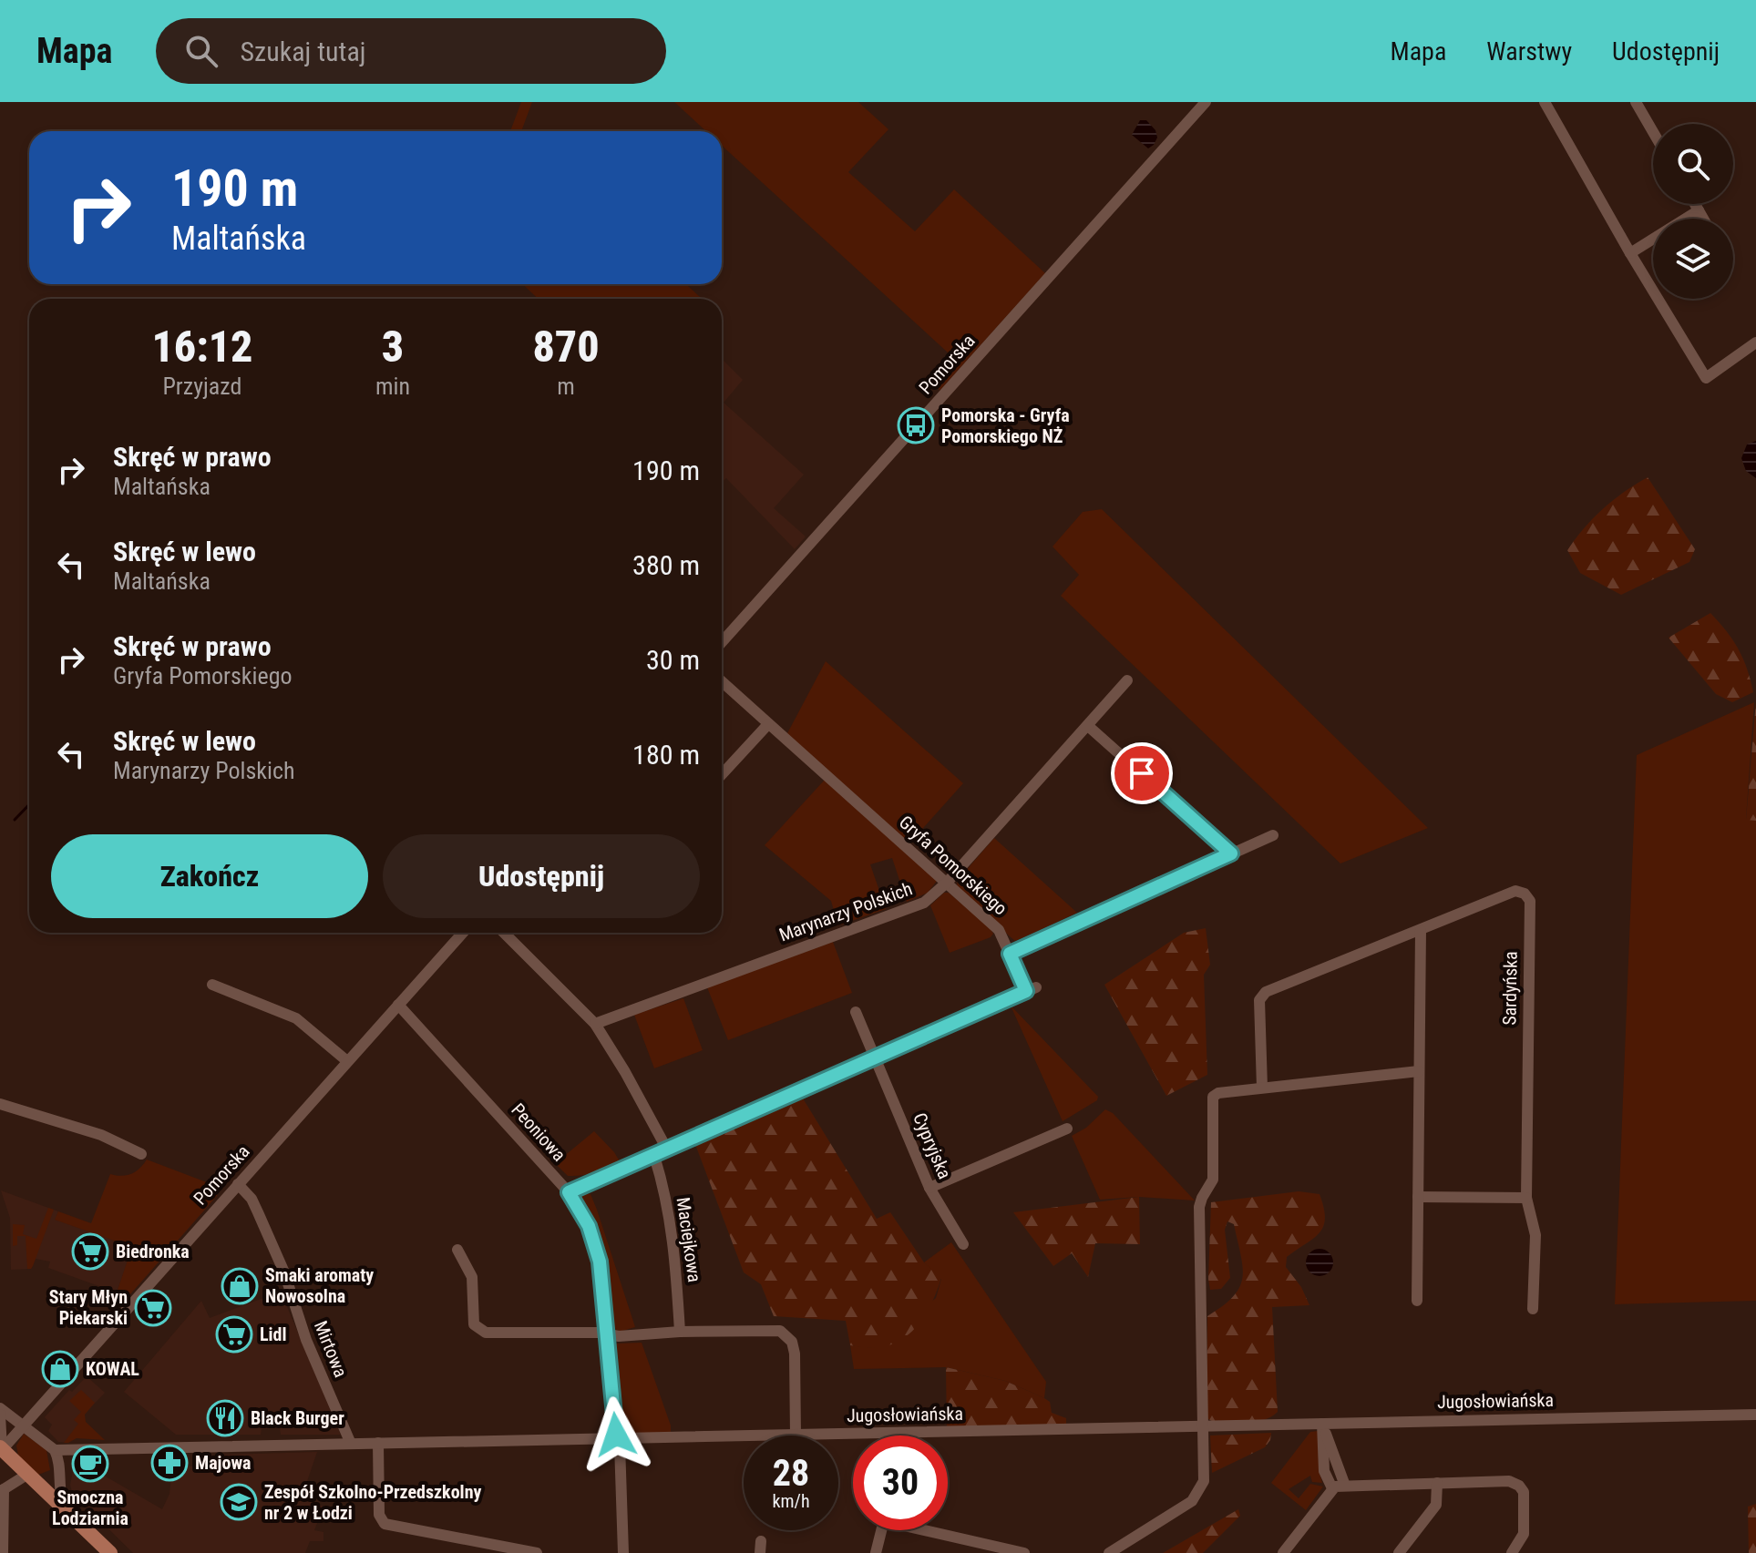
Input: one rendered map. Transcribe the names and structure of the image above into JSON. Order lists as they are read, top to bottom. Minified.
{"streets":{"street":["Pomorska","Gryfa Pomorskiego","Marynarzy Polskich","Sardyńska","Peoniowa","Cypryjska","Maciejkowa","Mirtowa","Jugosłowiańska"]},"crossings":[["Pomorska","Peoniowa"],["Pomorska","Mirtowa"],["Gryfa Pomorskiego","Marynarzy Polskich"],["Gryfa Pomorskiego","Cypryjska"],["Peoniowa","Jugosłowiańska"],["Mirtowa","Jugosłowiańska"]],"places":{"bus stop":["Pomorska - Gryfa Pomorskiego NŻ"],"supermarket":["Biedronka","Stary Młyn Piekarski","Lidl"],"shop":["Smaki aromaty Nowosolna","KOWAL"],"restaurant":["Black Burger"],"pharmacy":["Majowa"],"cafe":["Smoczna Lodziarnia"],"school or university":["Zespół Szkolno-Przedszkolny nr 2 w Łodzi"]},"page":{"header":"Mapa","search":"Szukaj tutaj","nav":["Mapa","Warstwy","Udostępnij"],"turn":["190 m","Maltańska"],"eta":["16:12","Przyjazd","3","min","870","m"],"list":[{"name":"Skręć w prawo","note":"Maltańska","value":"190 m"},{"name":"Skręć w lewo","note":"Maltańska","value":"380 m"},{"name":"Skręć w prawo","note":"Gryfa Pomorskiego","value":"30 m"},{"name":"Skręć w lewo","note":"Marynarzy Polskich","value":"180 m"}],"buttons":["Zakończ","Udostępnij"],"speed":"28 km/h","limit":"30"}}
